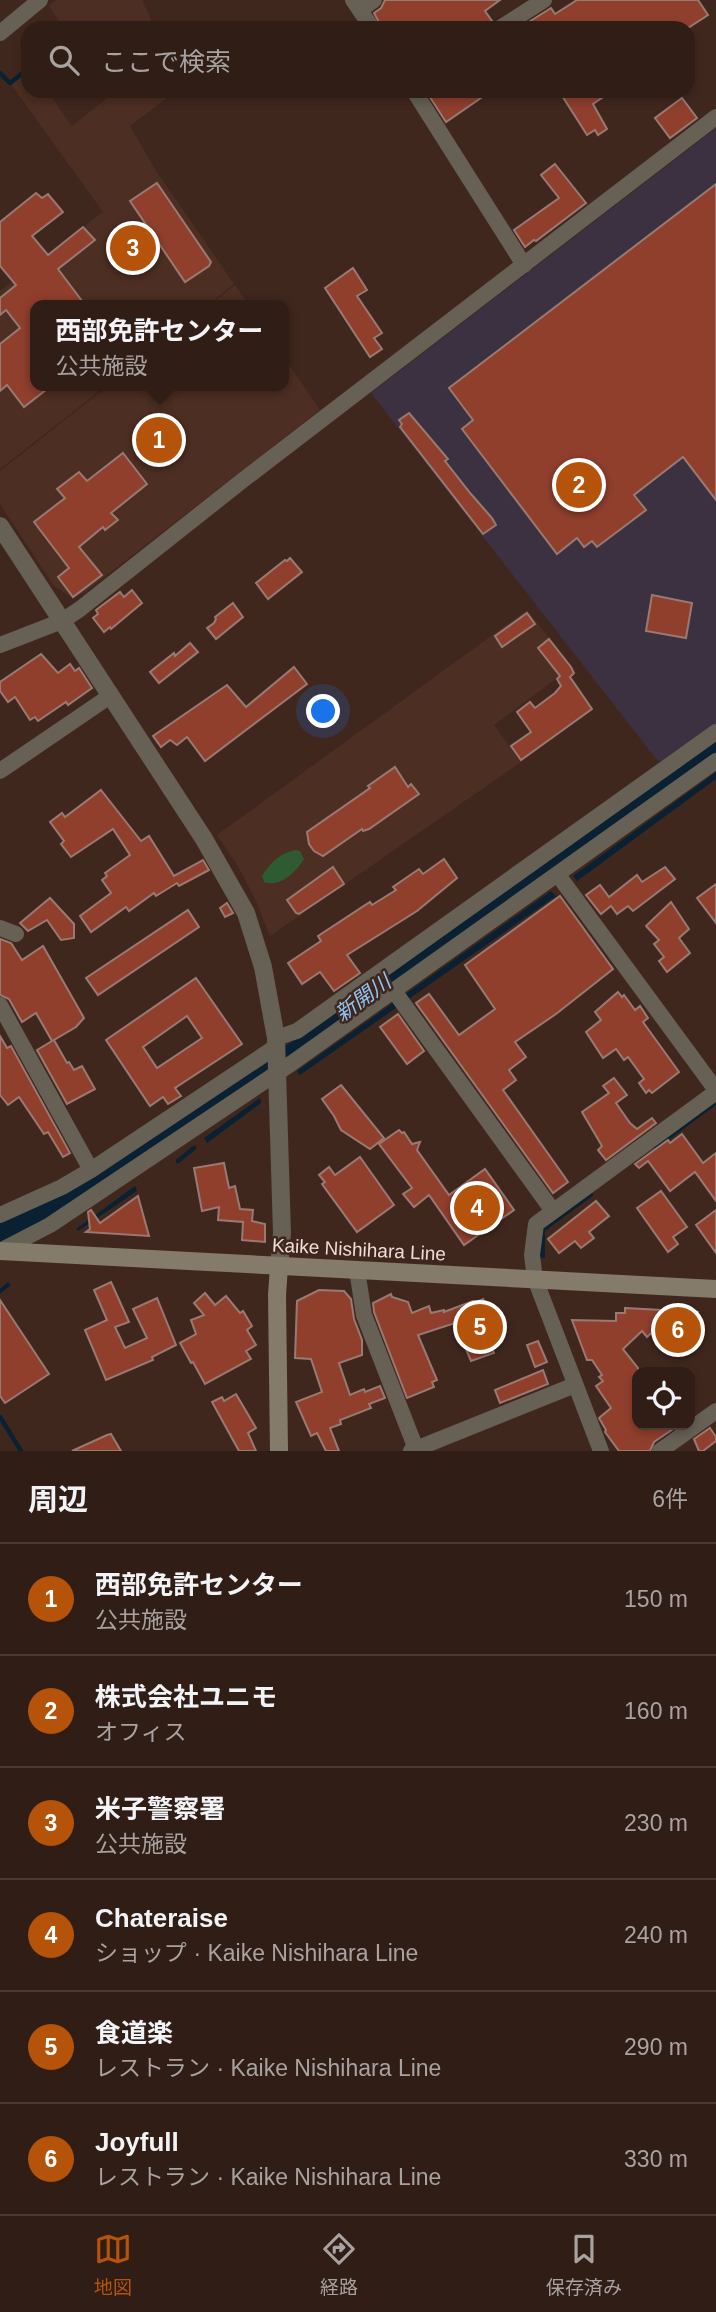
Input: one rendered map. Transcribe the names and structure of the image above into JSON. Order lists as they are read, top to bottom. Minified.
{"streets":{"main road":["Kaike Nishihara Line"]},"water":["新開川"],"page":{"search":"ここで検索","pins":["3","1","2","4","5","6"],"popup":["西部免許センター","公共施設"],"heading":["周辺","6件"],"list":[{"mark":"1","name":"西部免許センター","note":"公共施設","value":"150 m"},{"mark":"2","name":"株式会社ユニモ","note":"オフィス","value":"160 m"},{"mark":"3","name":"米子警察署","note":"公共施設","value":"230 m"},{"mark":"4","name":"Chateraise","note":"ショップ · Kaike Nishihara Line","value":"240 m"},{"mark":"5","name":"食道楽","note":"レストラン · Kaike Nishihara Line","value":"290 m"},{"mark":"6","name":"Joyfull","note":"レストラン · Kaike Nishihara Line","value":"330 m"}],"nav":["地図","経路","保存済み"]}}
